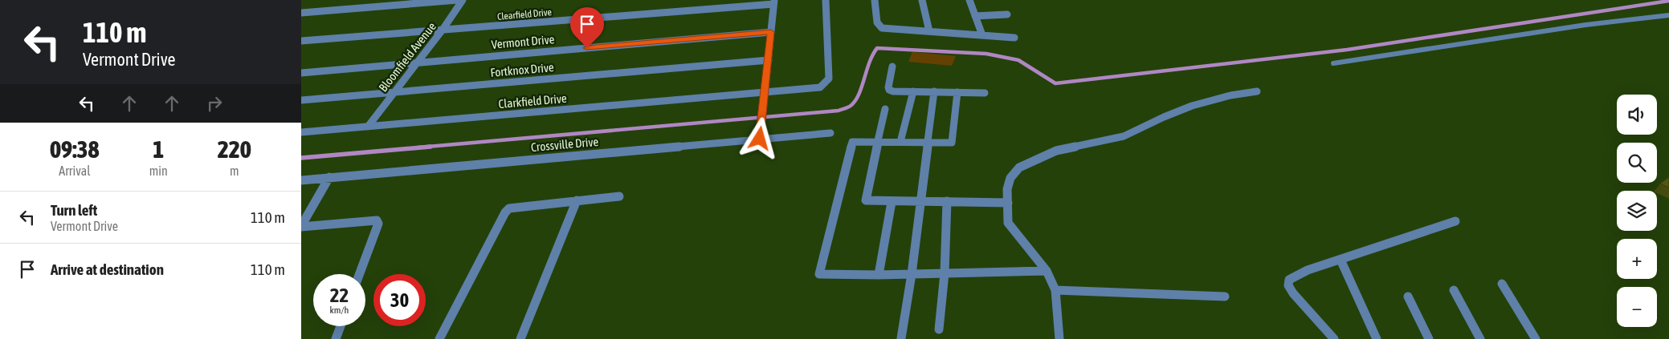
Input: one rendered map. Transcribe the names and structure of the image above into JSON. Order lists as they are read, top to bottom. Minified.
{"streets":{"street":["Clearfield Drive","Vermont Drive","Bloomfield Avenue","Fortknox Drive","Clarkfield Drive","Crossville Drive"]},"crossings":[["Clearfield Drive","Bloomfield Avenue"],["Vermont Drive","Bloomfield Avenue"],["Bloomfield Avenue","Fortknox Drive"],["Bloomfield Avenue","Clarkfield Drive"]],"page":{"turn":["110 m","Vermont Drive"],"map_buttons":["+","−"],"eta":["09:38","Arrival","1","min","220","m"],"list":[{"name":"Turn left","note":"Vermont Drive","value":"110 m"},{"name":"Arrive at destination","value":"110 m"}],"speed":"22 km/h","limit":"30"}}
